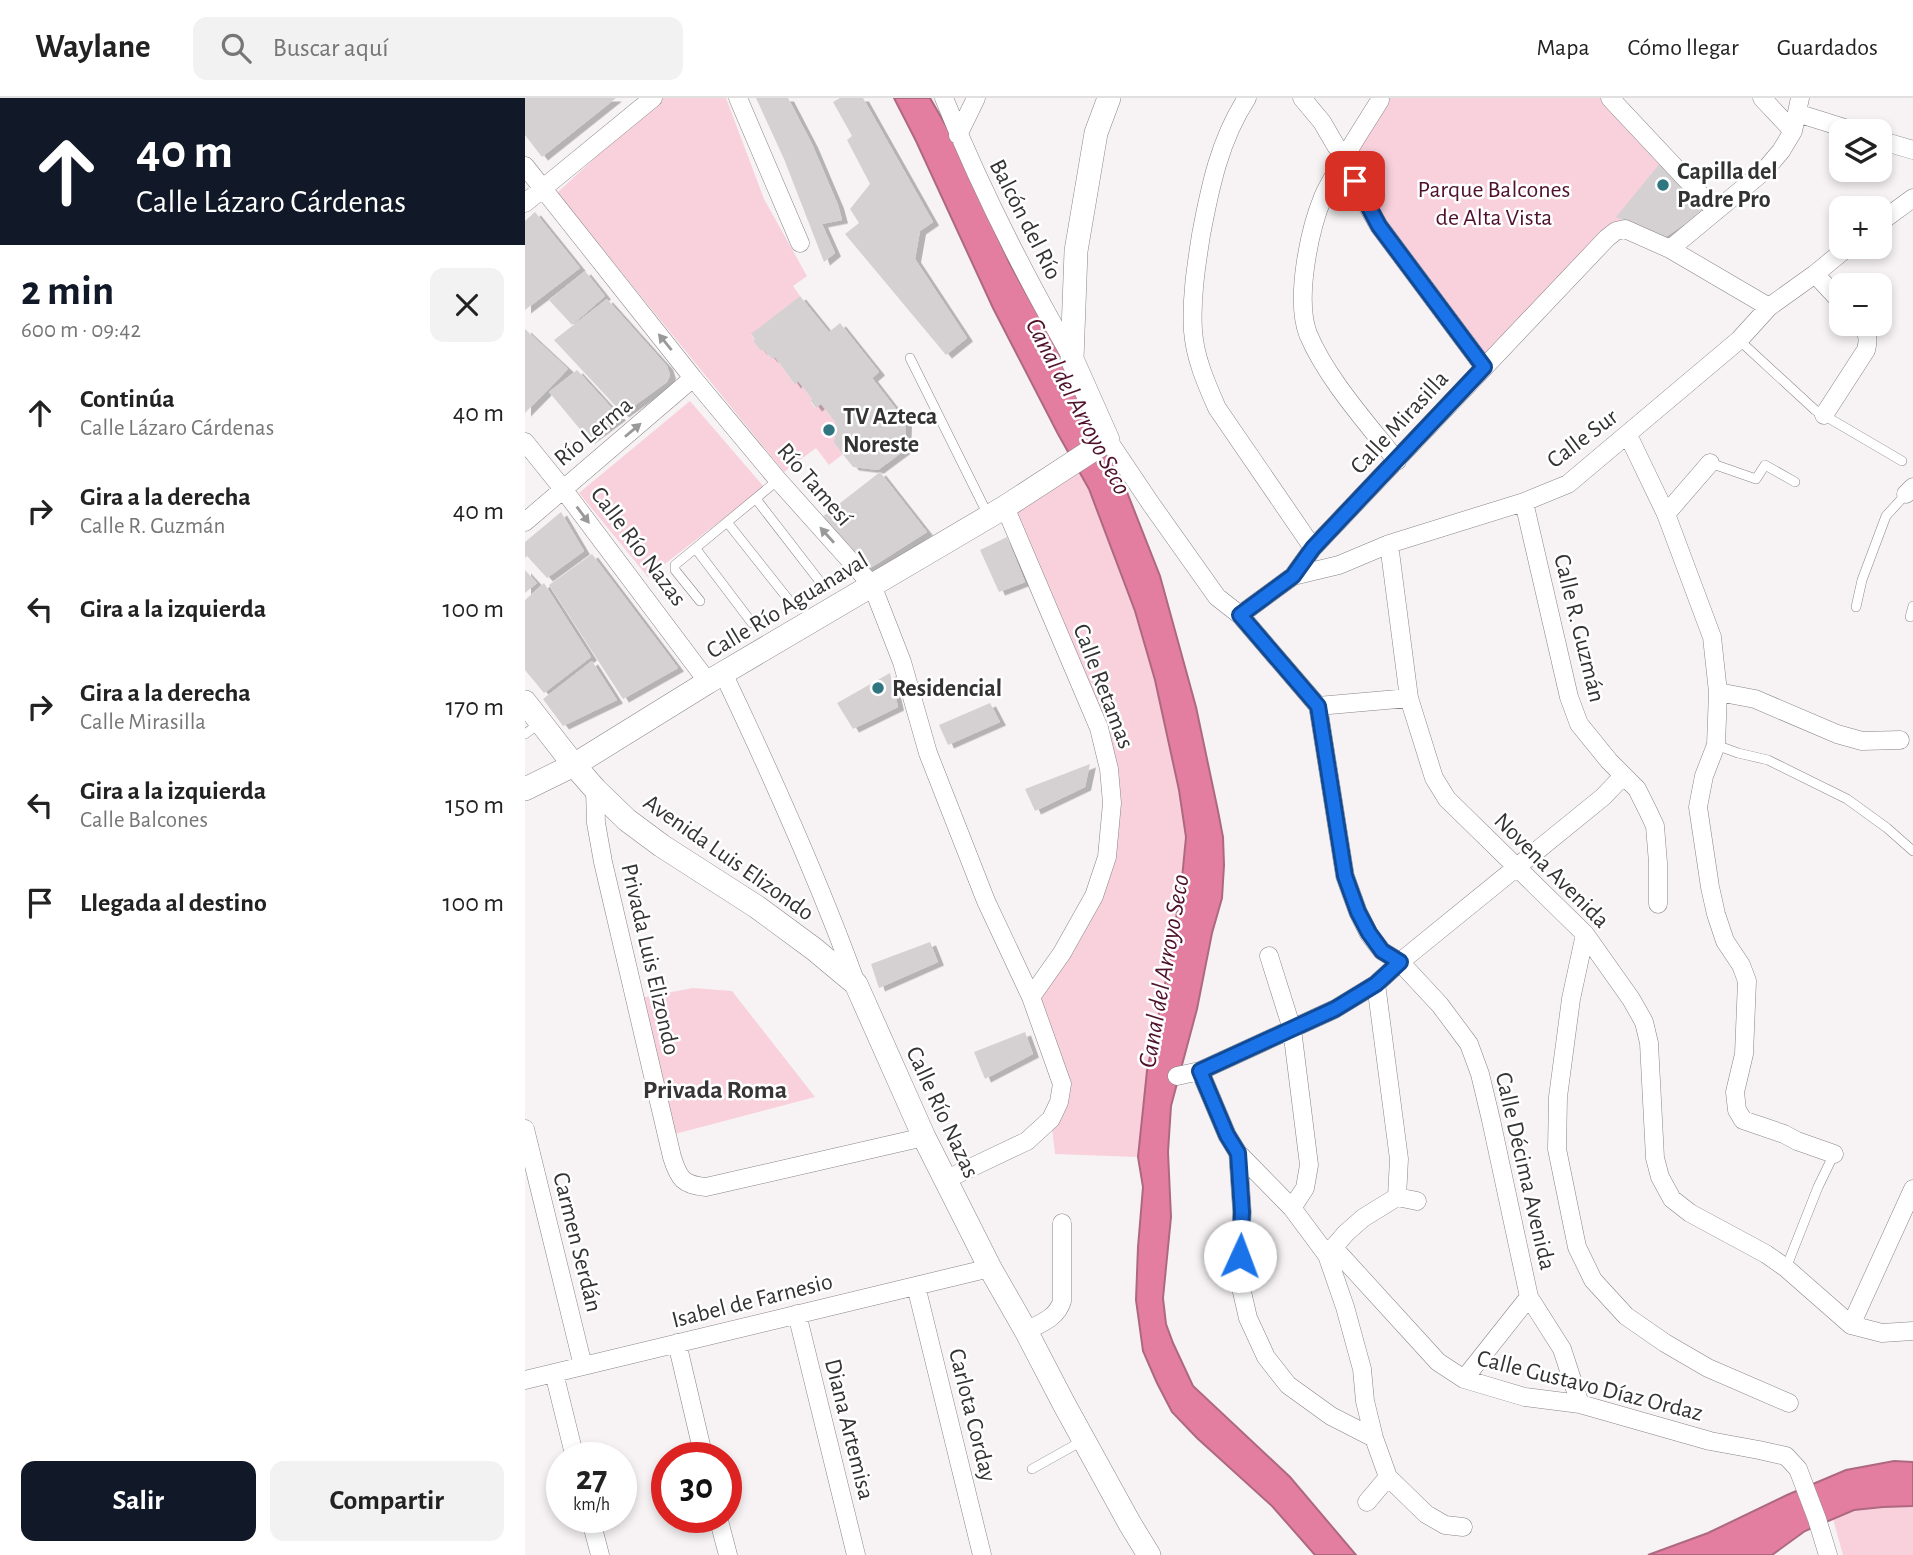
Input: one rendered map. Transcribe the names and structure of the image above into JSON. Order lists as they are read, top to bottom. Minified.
{"streets":{"street":["Balcón del Río","Calle Mirasilla","Río Lerma","Calle Sur","Río Tamesí","Calle Río Nazas","Calle Río Aguanaval","Calle R. Guzmán","Calle Retamas","Avenida Luis Elizondo","Novena Avenida","Privada Luis Elizondo","Calle Décima Avenida","Carmen Serdán","Isabel de Farnesio","Calle Gustavo Díaz Ordaz","Carlota Corday","Diana Artemisa"]},"crossings":[["Calle Mirasilla","Calle Sur"],["Río Lerma","Río Tamesí"],["Río Lerma","Calle Río Nazas"],["Calle Sur","Calle R. Guzmán"],["Calle Sur","Novena Avenida"],["Río Tamesí","Calle Río Nazas"],["Río Tamesí","Calle Río Aguanaval"],["Río Tamesí","Calle Retamas"],["Calle Río Nazas","Calle Río Aguanaval"],["Calle Río Nazas","Avenida Luis Elizondo"],["Calle Río Nazas","Privada Luis Elizondo"],["Calle Río Nazas","Isabel de Farnesio"],["Calle Río Aguanaval","Calle Retamas"],["Calle Río Aguanaval","Avenida Luis Elizondo"],["Avenida Luis Elizondo","Privada Luis Elizondo"],["Calle Décima Avenida","Calle Gustavo Díaz Ordaz"],["Carmen Serdán","Isabel de Farnesio"],["Isabel de Farnesio","Carlota Corday"],["Isabel de Farnesio","Diana Artemisa"]],"one_way":["Río Lerma"],"districts":["Privada Roma"],"water":["Canal del Arroyo Seco"],"parks":["Parque Balcones de Alta Vista"],"places":["Capilla del Padre Pro","TV Azteca Noreste","Residencial"],"page":{"header":"Waylane","search":"Buscar aquí","nav":["Mapa","Cómo llegar","Guardados"],"turn":["40 m","Calle Lázaro Cárdenas"],"map_buttons":["+","−"],"heading":["2 min","600 m · 09:42"],"list":[{"name":"Continúa","note":"Calle Lázaro Cárdenas","value":"40 m"},{"name":"Gira a la derecha","note":"Calle R. Guzmán","value":"40 m"},{"name":"Gira a la izquierda","value":"100 m"},{"name":"Gira a la derecha","note":"Calle Mirasilla","value":"170 m"},{"name":"Gira a la izquierda","note":"Calle Balcones","value":"150 m"},{"name":"Llegada al destino","value":"100 m"}],"speed":"27 km/h","limit":"30","buttons":["Salir","Compartir"]}}
